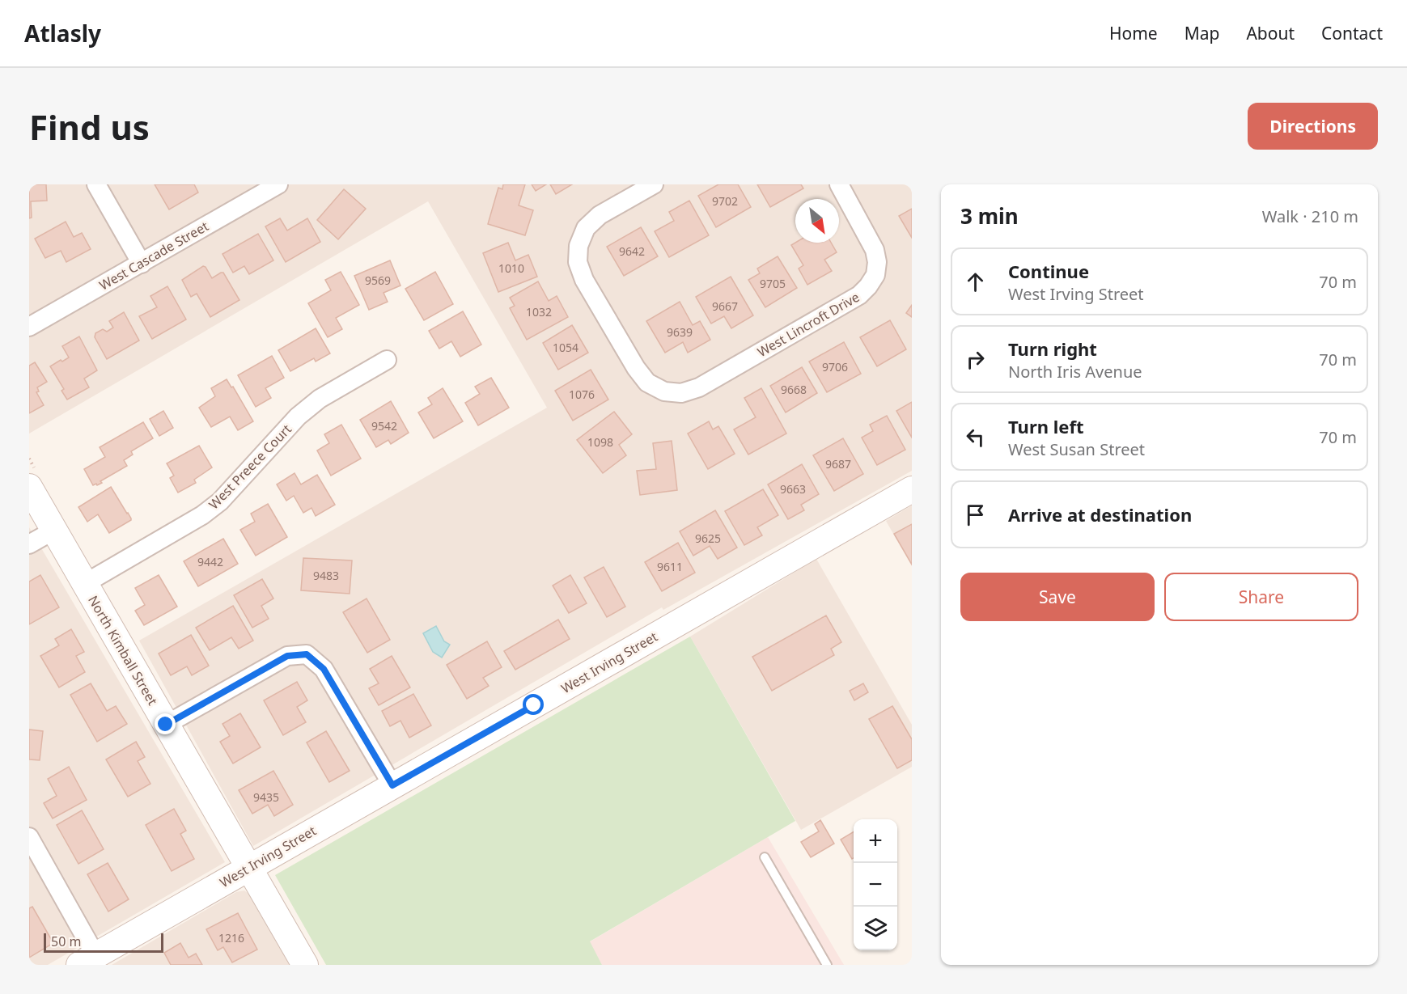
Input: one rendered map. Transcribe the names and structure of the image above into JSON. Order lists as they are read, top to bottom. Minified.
{"streets":{"street":["West Cascade Street","West Lincroft Drive","West Preece Court","North Kimball Street","West Irving Street"]},"crossings":[["West Preece Court","North Kimball Street"],["North Kimball Street","West Irving Street"]],"house_numbers":["9702","9642","1010","9569","9705","9667","1032","9639","1054","9706","9668","1076","9542","1098","9687","9663","9625","9442","9611","9483","9435","1216"],"scale_bar":"50 m","north":"bottom right","page":{"header":"Atlasly","nav":["Home","Map","About","Contact"],"buttons":["Directions",["Save","Share"]],"title":"Find us","heading":["3 min","Walk · 210 m"],"list":[["Continue","West Irving Street","70 m"],["Turn right","North Iris Avenue","70 m"],["Turn left","West Susan Street","70 m"],"Arrive at destination"],"map_buttons":["+","−"],"scale":"50 m"}}
